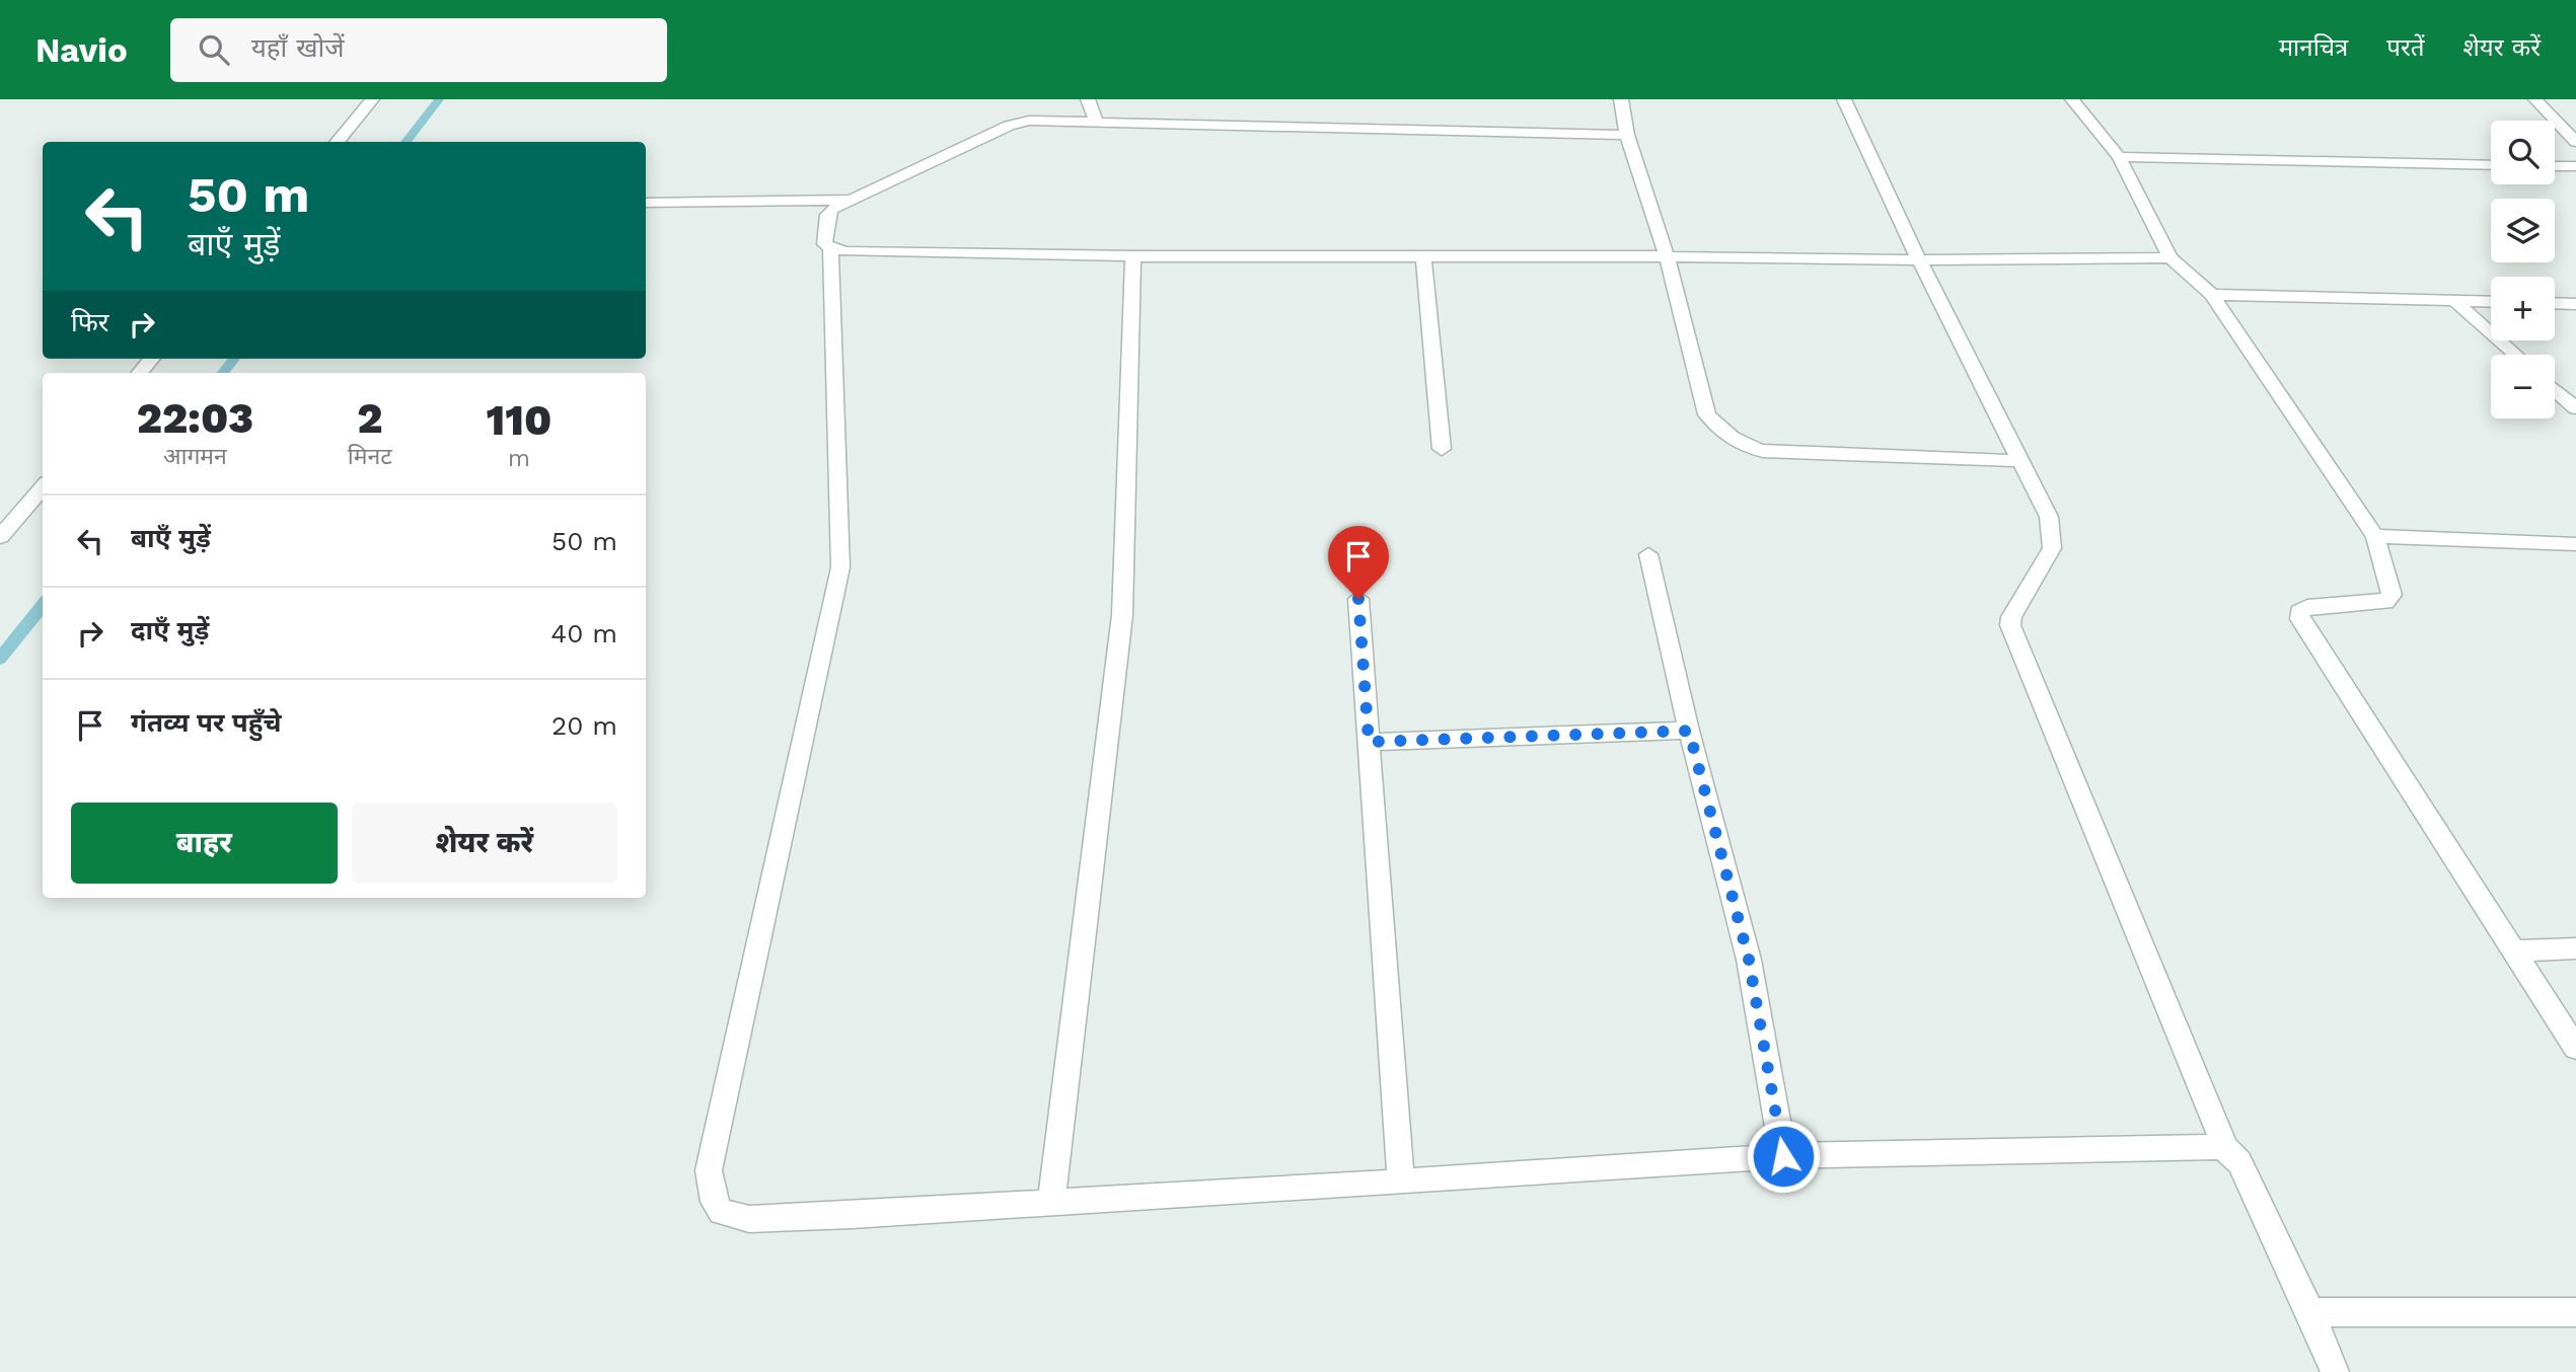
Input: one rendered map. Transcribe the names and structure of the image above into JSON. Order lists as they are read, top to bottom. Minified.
{"page":{"header":"Navio","search":"यहाँ खोजें","nav":["मानचित्र","परतें","शेयर करें"],"map_buttons":["+","−"],"turn":["50 m","बाएँ मुड़ें"],"then":"फिर","eta":["22:03","आगमन","2","मिनट","110","m"],"list":[{"name":"बाएँ मुड़ें","value":"50 m"},{"name":"दाएँ मुड़ें","value":"40 m"},{"name":"गंतव्य पर पहुँचे","value":"20 m"}],"buttons":["बाहर","शेयर करें"]}}
